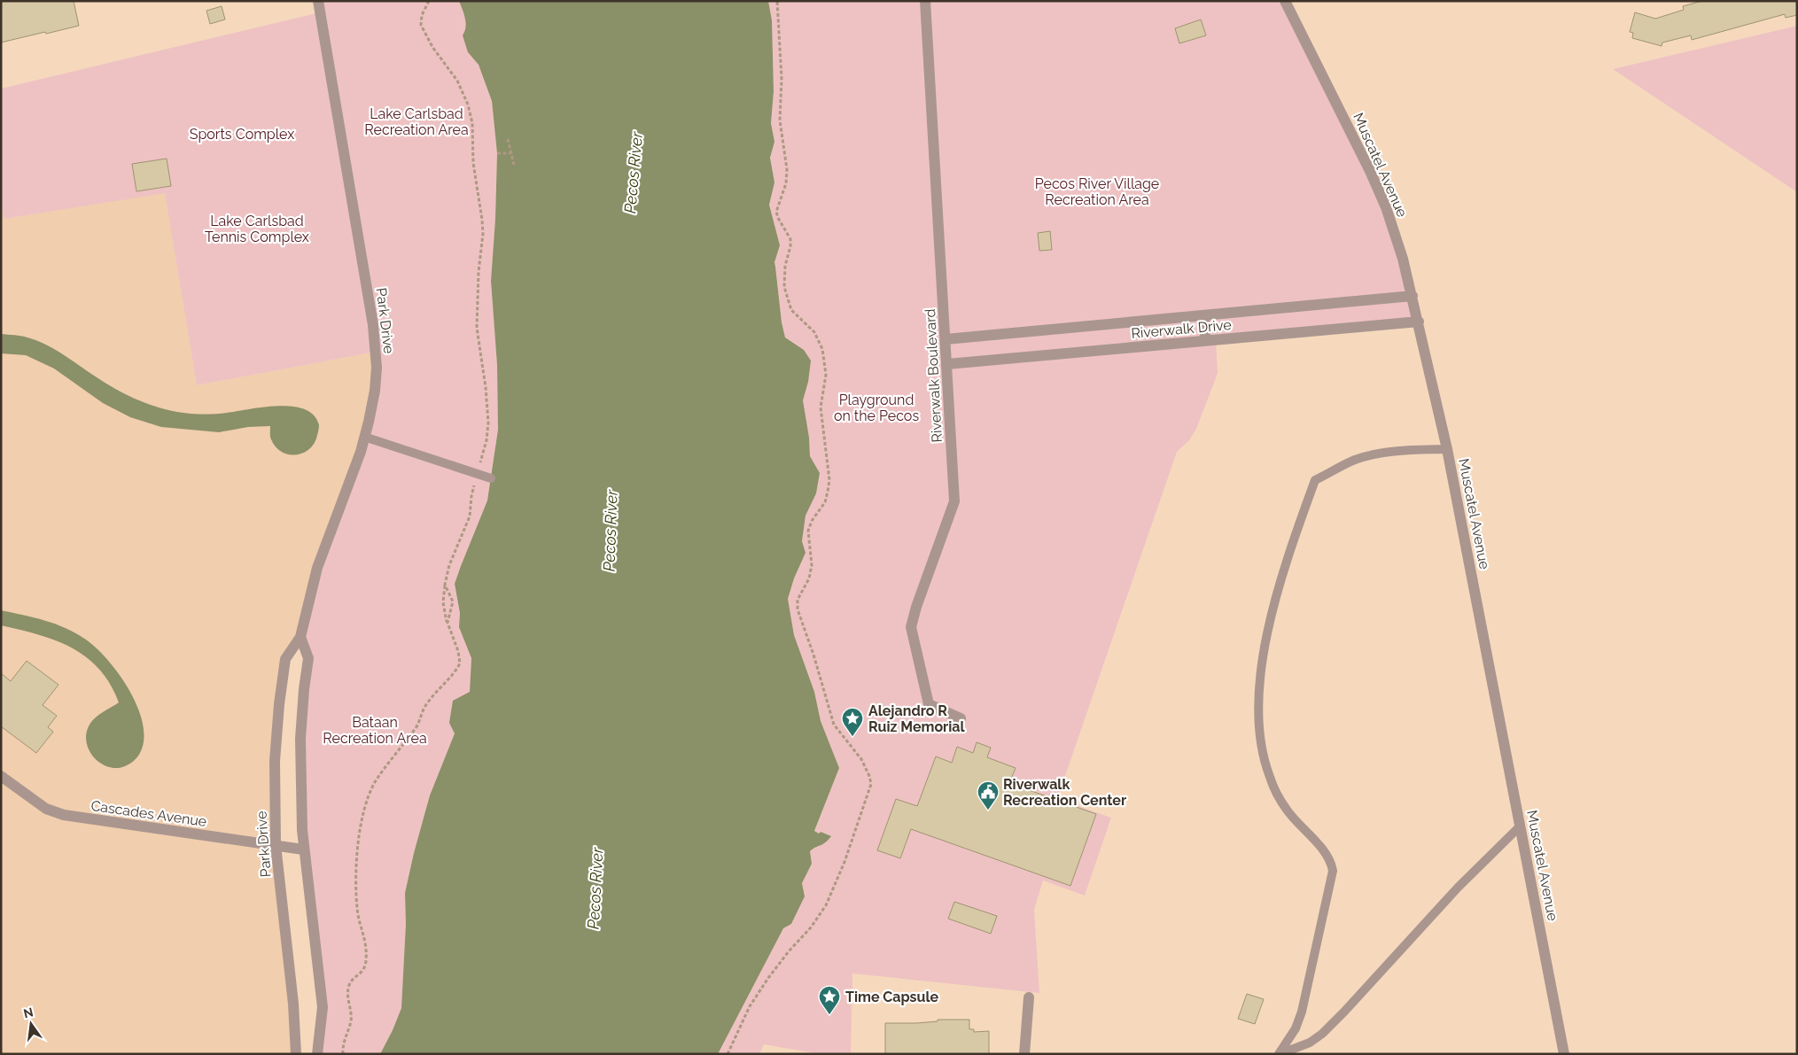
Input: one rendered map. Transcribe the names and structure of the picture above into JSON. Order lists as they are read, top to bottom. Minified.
{"streets":{"street":["Muscatel Avenue","Park Drive","Riverwalk Drive","Riverwalk Boulevard","Cascades Avenue"]},"crossings":[["Muscatel Avenue","Riverwalk Drive"],["Park Drive","Cascades Avenue"],["Riverwalk Drive","Riverwalk Boulevard"]],"water":["Pecos River"],"parks":["Lake Carlsbad Recreation Area","Sports Complex","Pecos River Village Recreation Area","Lake Carlsbad Tennis Complex","Playground on the Pecos","Bataan Recreation Area"],"places":{"place":["Alejandro R Ruiz Memorial","Time Capsule"],"public building":["Riverwalk Recreation Center"]},"north":"top"}
